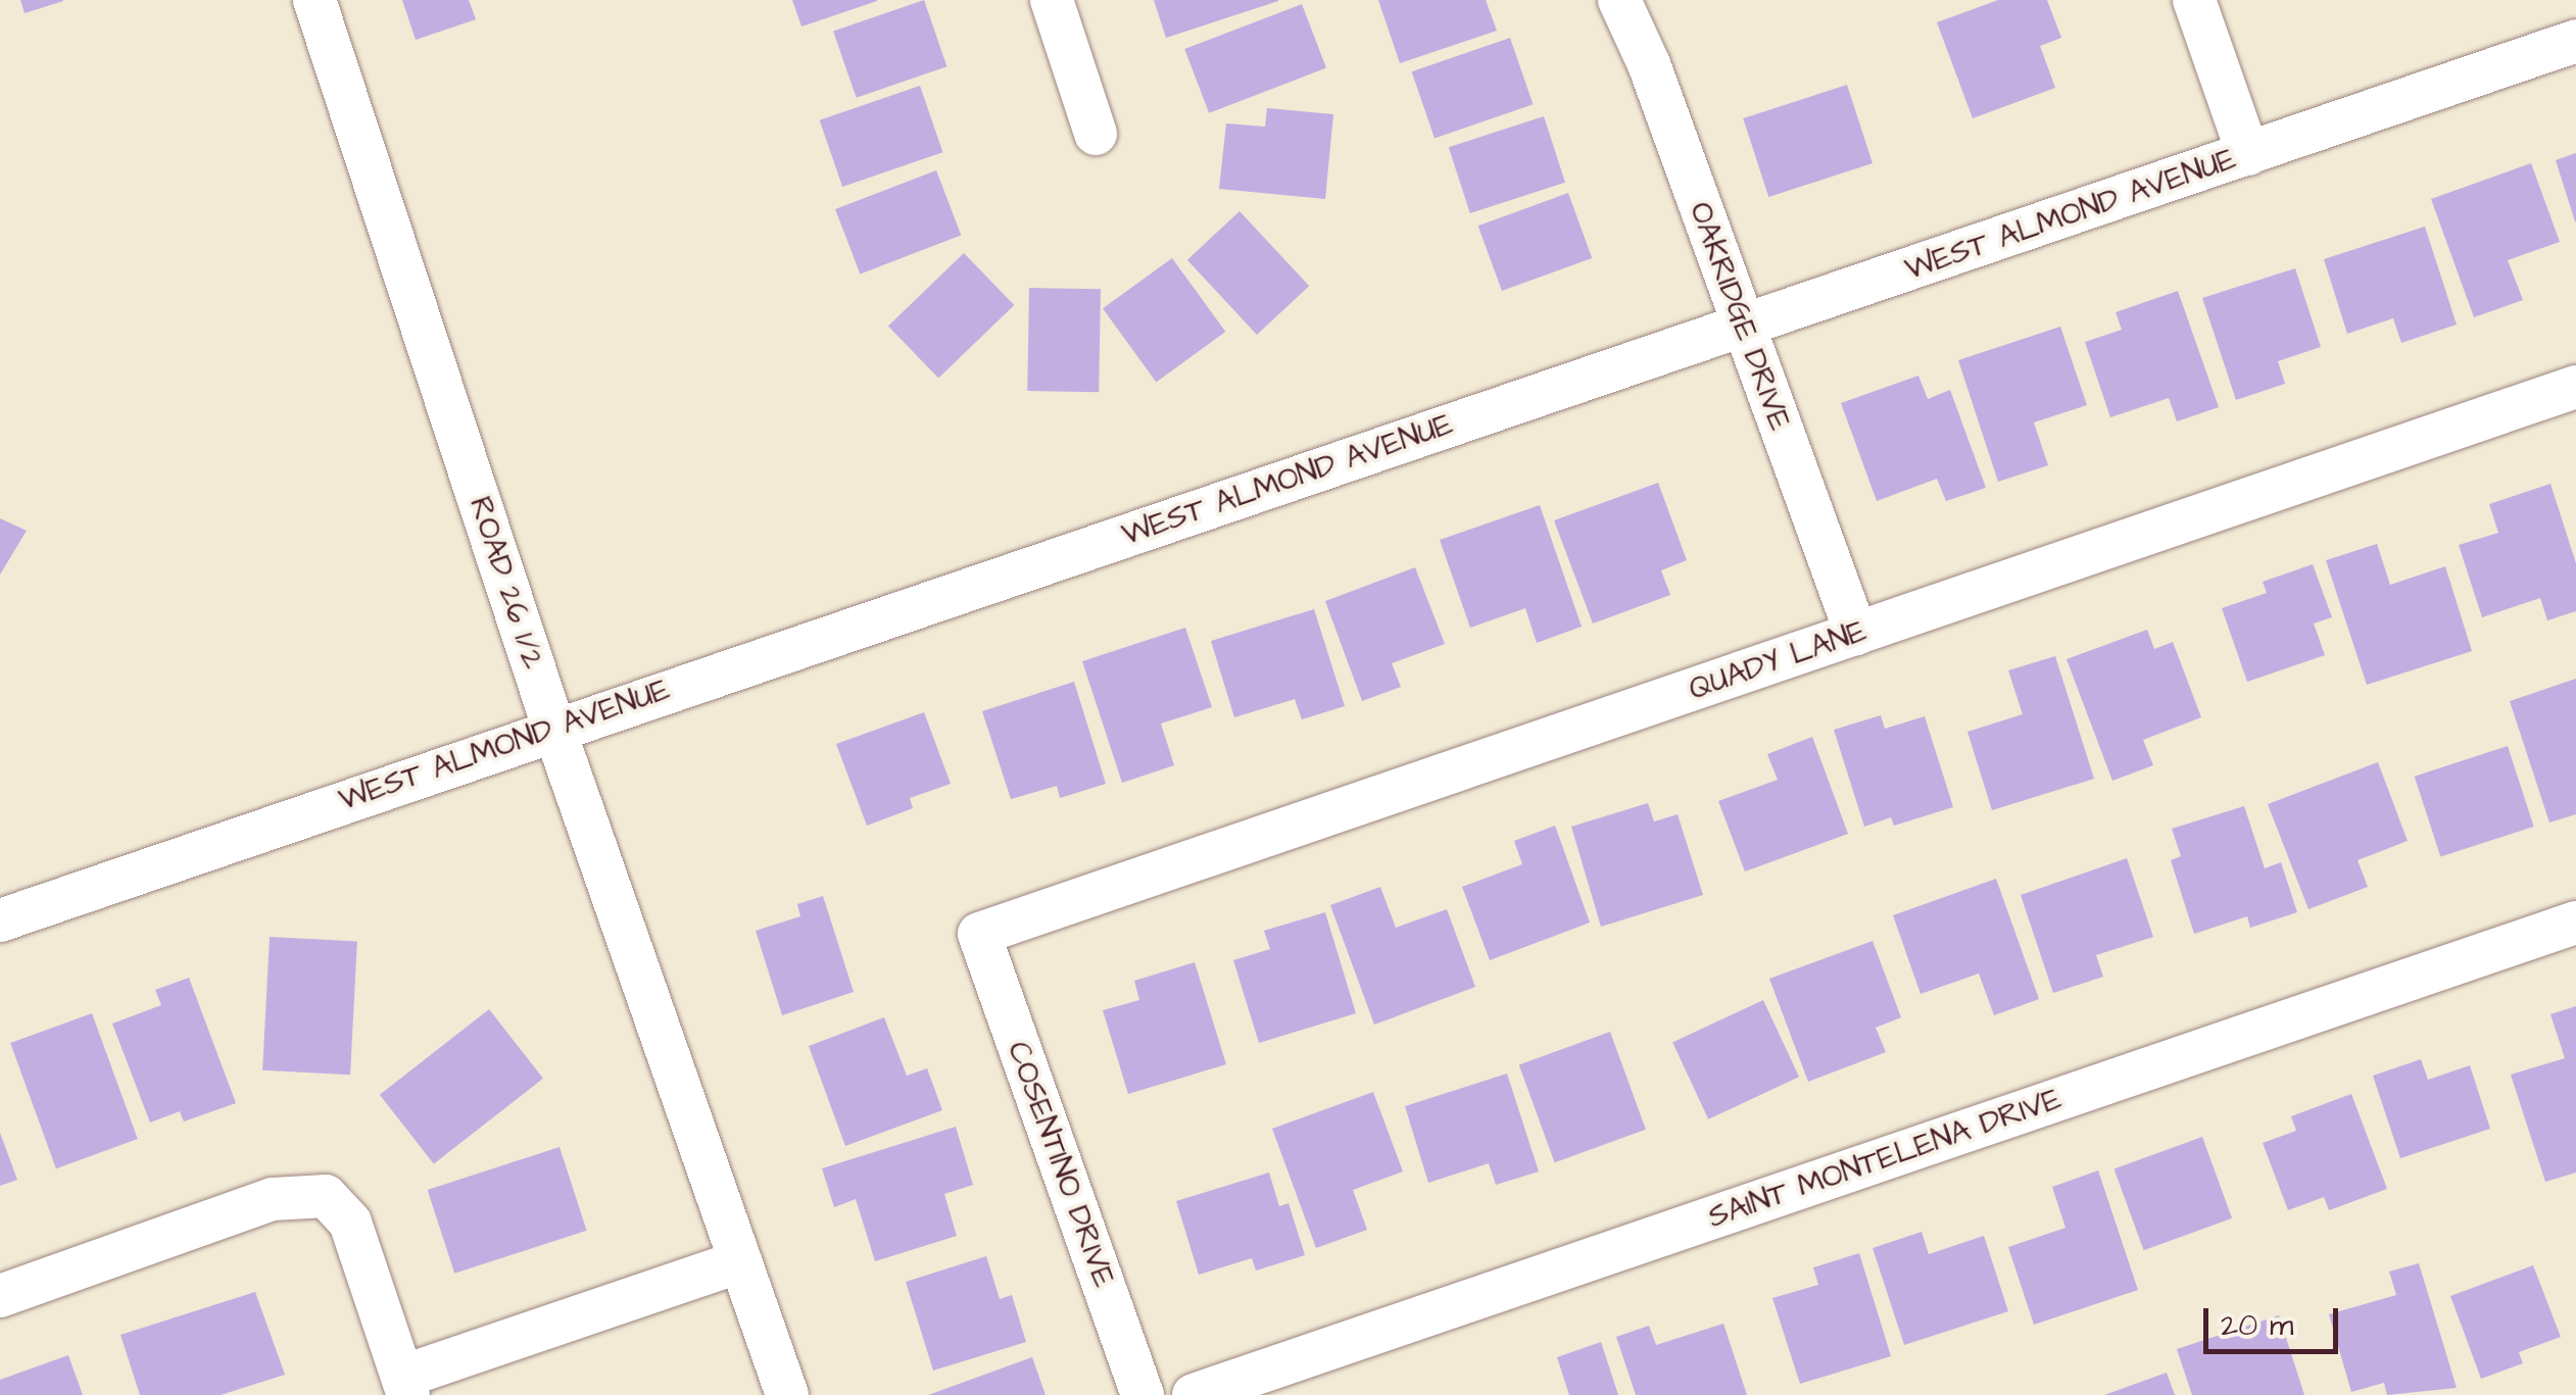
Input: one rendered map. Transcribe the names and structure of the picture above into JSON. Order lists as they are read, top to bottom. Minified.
{"streets":{"street":["WEST ALMOND AVENUE","OAKRIDGE DRIVE","ROAD 26 1/2","QUADY LANE","SAINT MONTELENA DRIVE","COSENTINO DRIVE"]},"crossings":[["WEST ALMOND AVENUE","OAKRIDGE DRIVE"],["WEST ALMOND AVENUE","ROAD 26 1/2"],["OAKRIDGE DRIVE","QUADY LANE"],["QUADY LANE","COSENTINO DRIVE"]],"scale_bar":"20 m"}
